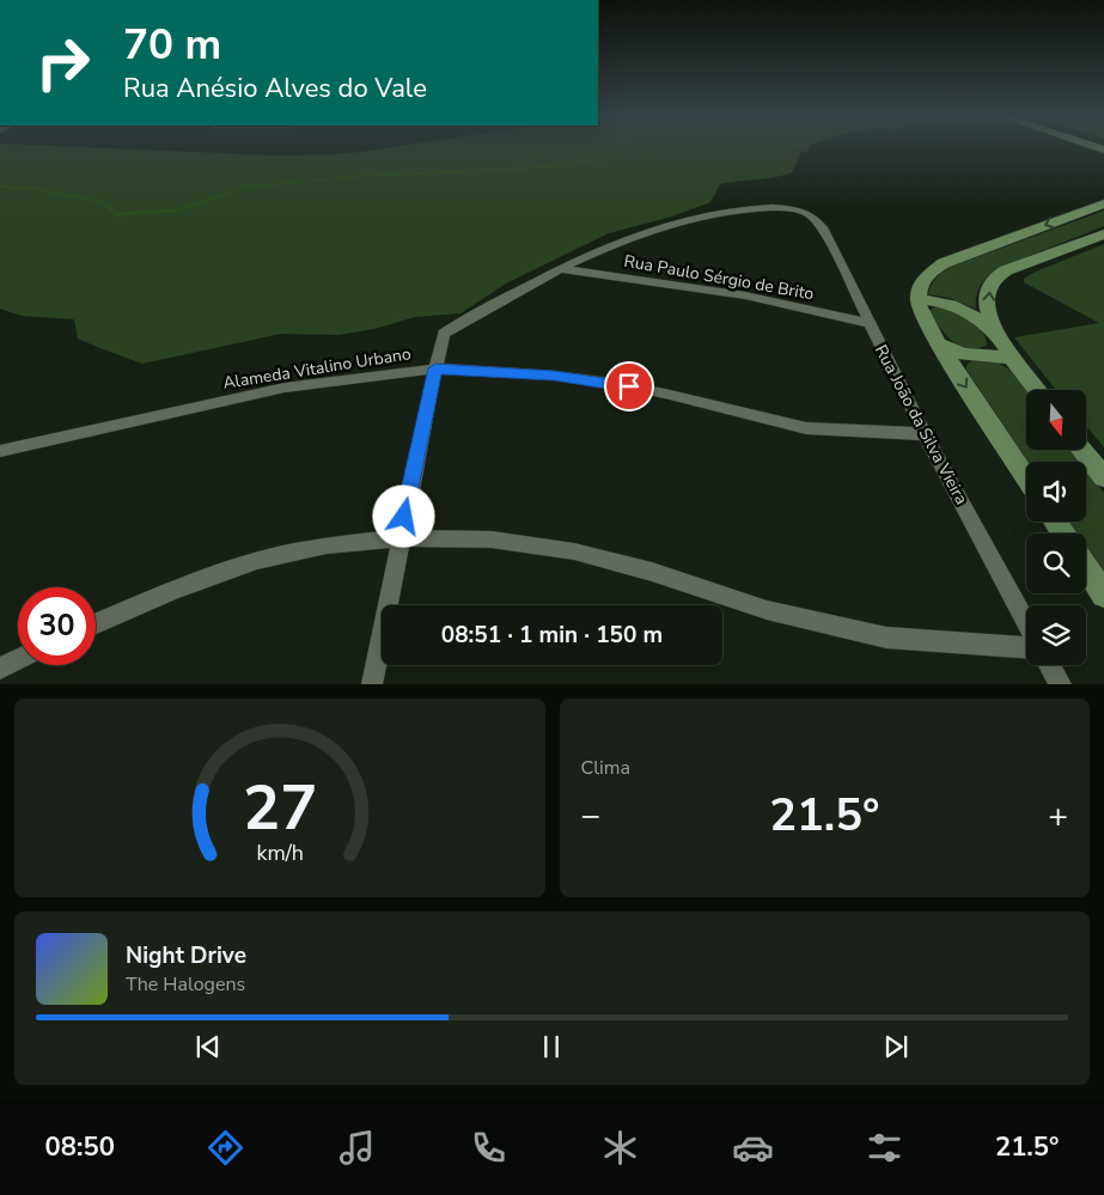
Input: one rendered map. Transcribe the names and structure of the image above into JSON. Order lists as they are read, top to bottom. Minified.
{"streets":{"street":["Rua Paulo Sérgio de Brito","Alameda Vitalino Urbano","Rua João da Silva Vieira"]},"crossings":[["Rua Paulo Sérgio de Brito","Alameda Vitalino Urbano"],["Rua Paulo Sérgio de Brito","Rua João da Silva Vieira"],["Alameda Vitalino Urbano","Rua João da Silva Vieira"]],"north":"bottom","page":{"turn":["70 m","Rua Anésio Alves do Vale"],"limit":"30","trip":"08:51 · 1 min · 150 m","tile":"Clima","heat":["−","21.5°","+"],"song":["Night Drive","The Halogens"],"tabs":["08:50","21.5°"],"gauge":["27","km/h"]}}
